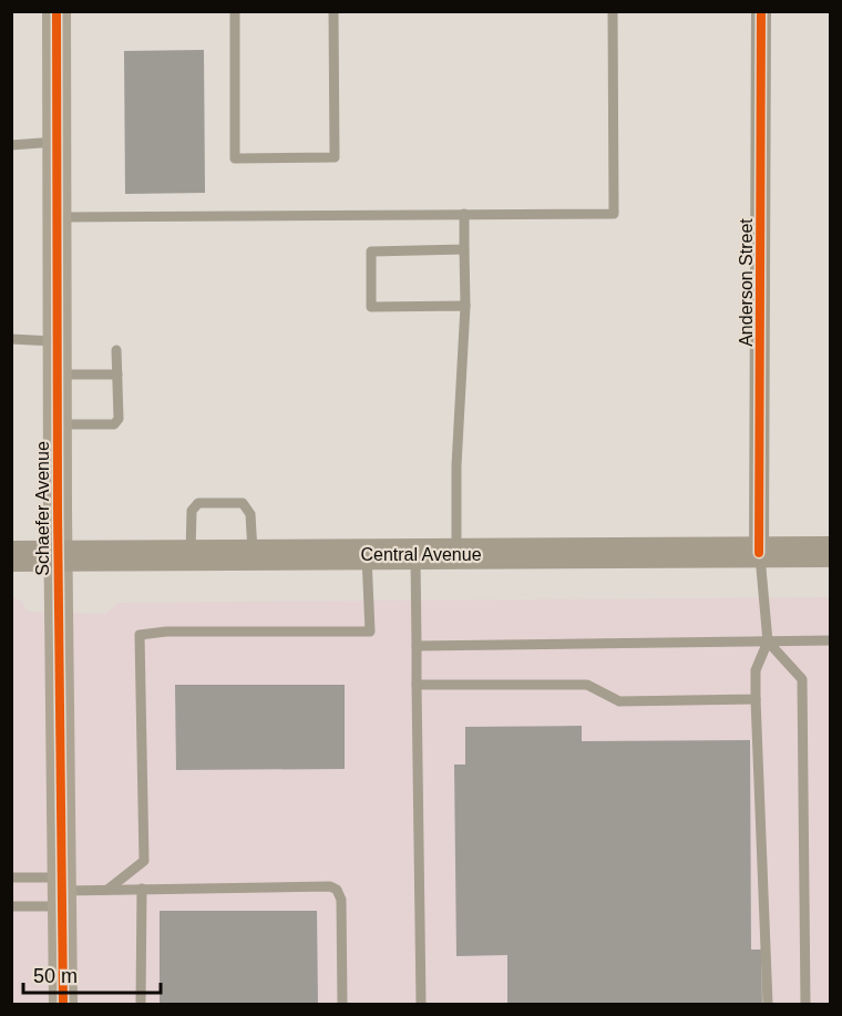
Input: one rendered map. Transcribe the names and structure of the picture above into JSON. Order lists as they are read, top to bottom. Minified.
{"streets":{"main road":["Central Avenue"],"street":["Anderson Street","Schaefer Avenue"]},"crossings":[["Anderson Street","Central Avenue"],["Schaefer Avenue","Central Avenue"]],"scale_bar":"50 m"}
